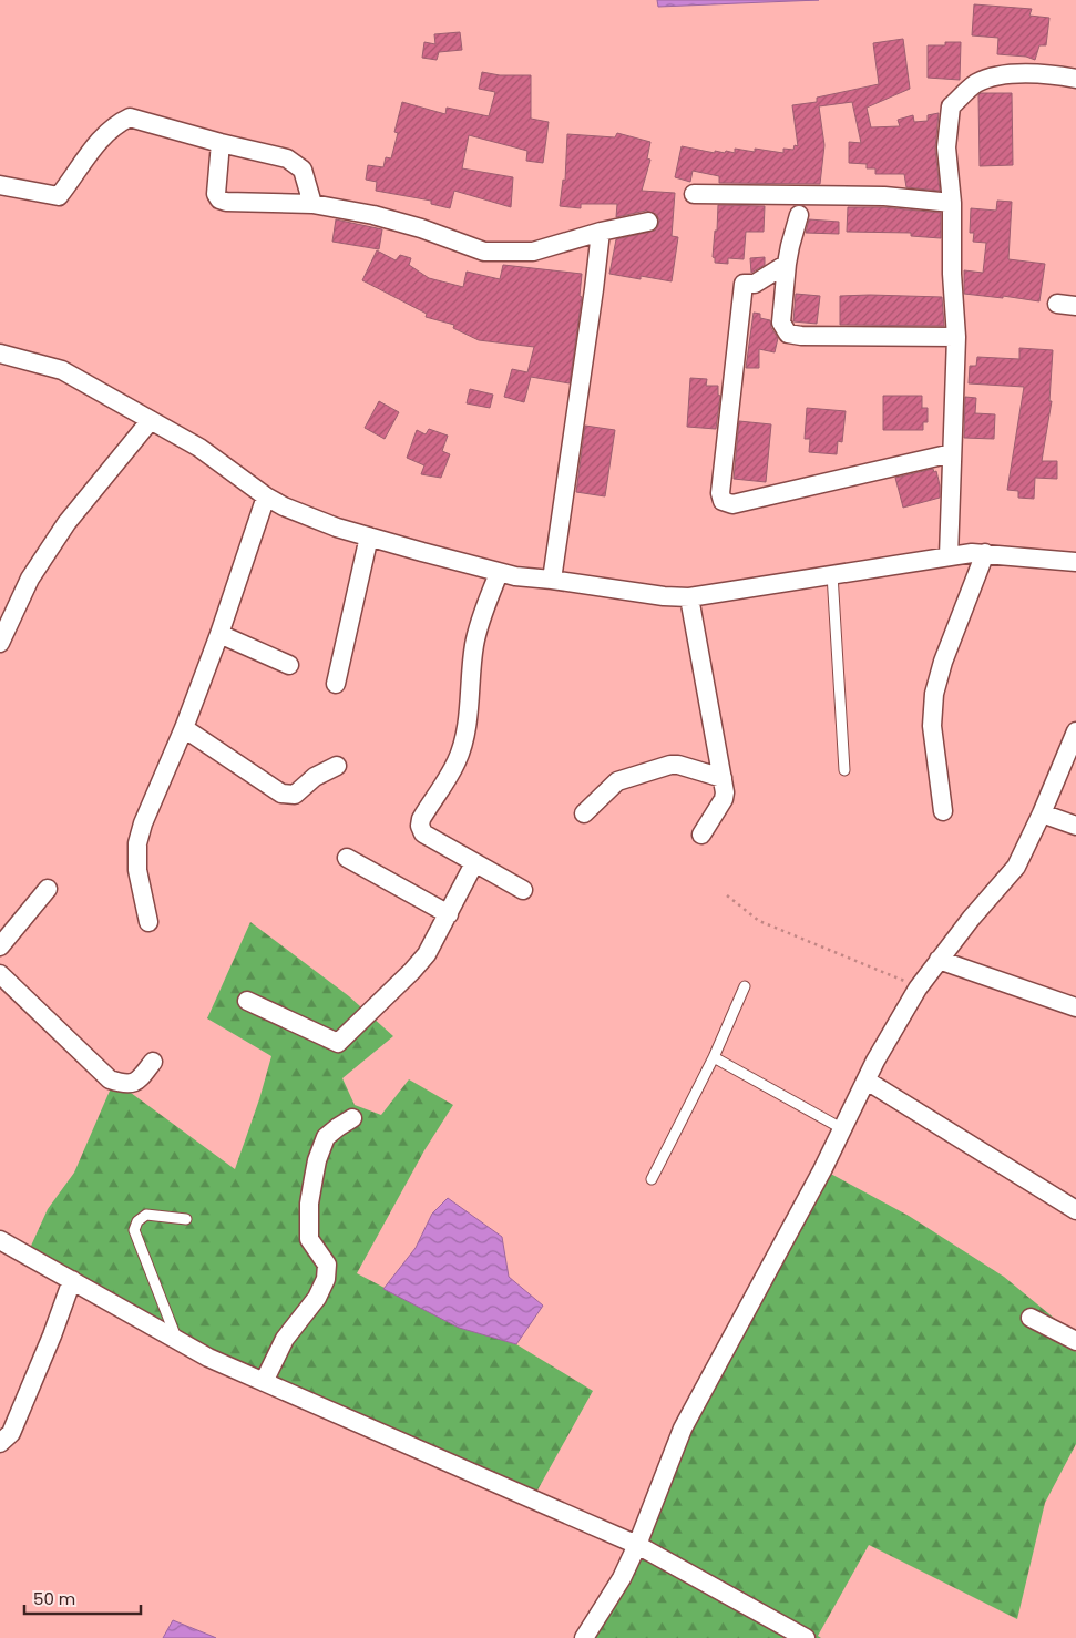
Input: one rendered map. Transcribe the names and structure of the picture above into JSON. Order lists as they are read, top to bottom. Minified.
{"scale_bar":"50 m"}
